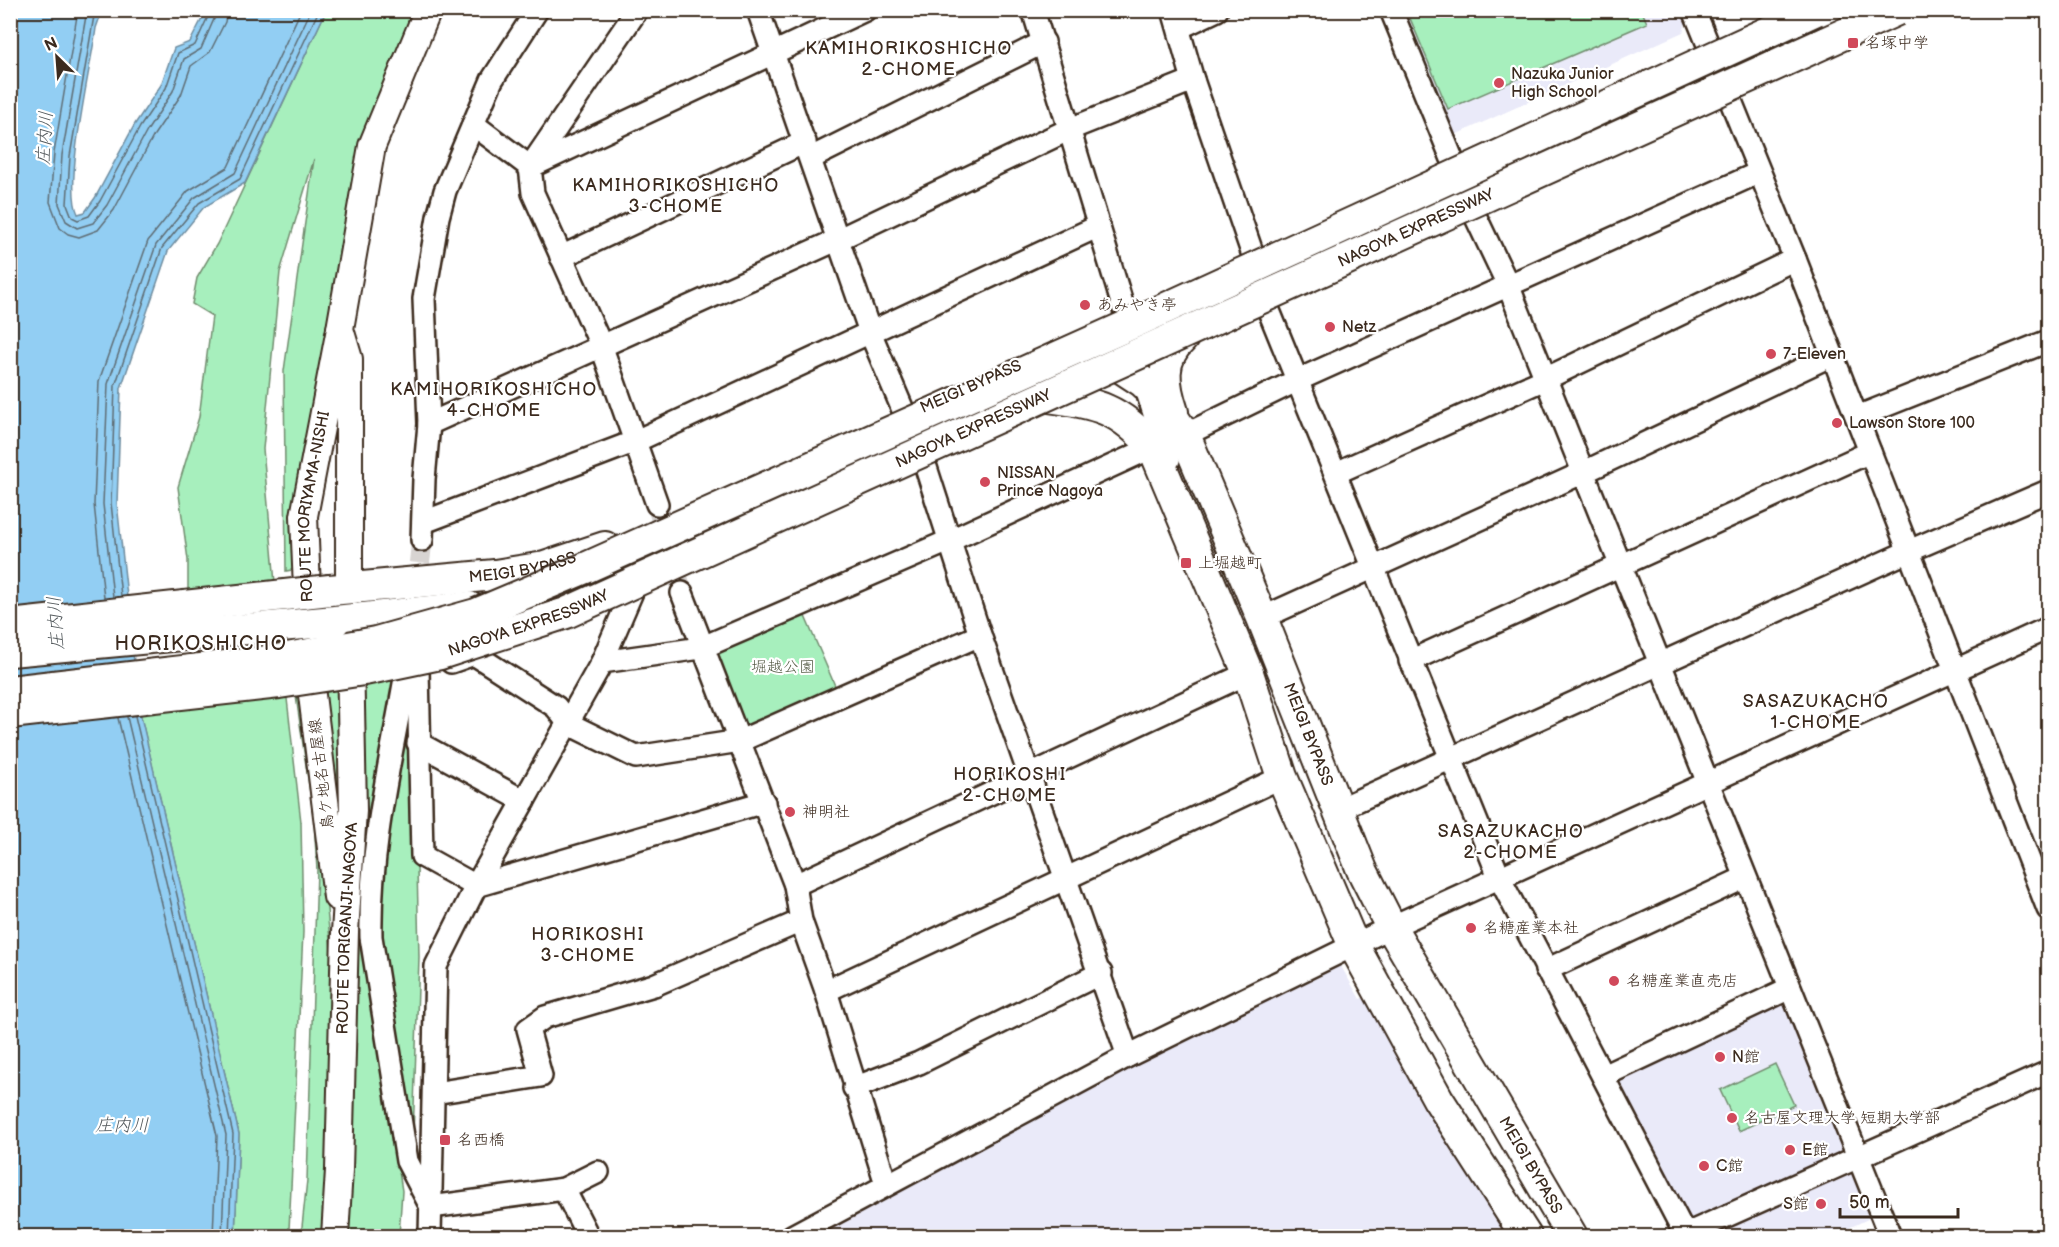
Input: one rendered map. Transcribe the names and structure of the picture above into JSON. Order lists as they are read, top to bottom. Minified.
{"streets":{"highway":["NAGOYA EXPRESSWAY","MEIGI BYPASS"],"main road":["ROUTE MORIYAMA-NISHI","鳥ケ地名古屋線","ROUTE TORIGANJI-NAGOYA"]},"crossings":[["NAGOYA EXPRESSWAY","MEIGI BYPASS"],["MEIGI BYPASS","ROUTE MORIYAMA-NISHI"],["MEIGI BYPASS","ROUTE TORIGANJI-NAGOYA"],["ROUTE MORIYAMA-NISHI","鳥ケ地名古屋線"],["鳥ケ地名古屋線","ROUTE TORIGANJI-NAGOYA"]],"districts":["KAMIHORIKOSHICHO 2-CHOME","KAMIHORIKOSHICHO 3-CHOME","KAMIHORIKOSHICHO 4-CHOME","HORIKOSHICHO","SASAZUKACHO 1-CHOME","HORIKOSHI 2-CHOME","SASAZUKACHO 2-CHOME","HORIKOSHI 3-CHOME"],"water":["庄内川"],"parks":["堀越公園"],"places":{"transit":["名塚中学","上堀越町","名西橋"],"other":["Nazuka Junior High School","あみやき亭","Netz","7-Eleven","Lawson Store 100","NISSAN Prince Nagoya","神明社","名糖産業本社","名糖産業直売店","N館","名古屋文理大学 短期大学部","E館","C館","S館"]},"scale_bar":"50 m","north":"top left"}
